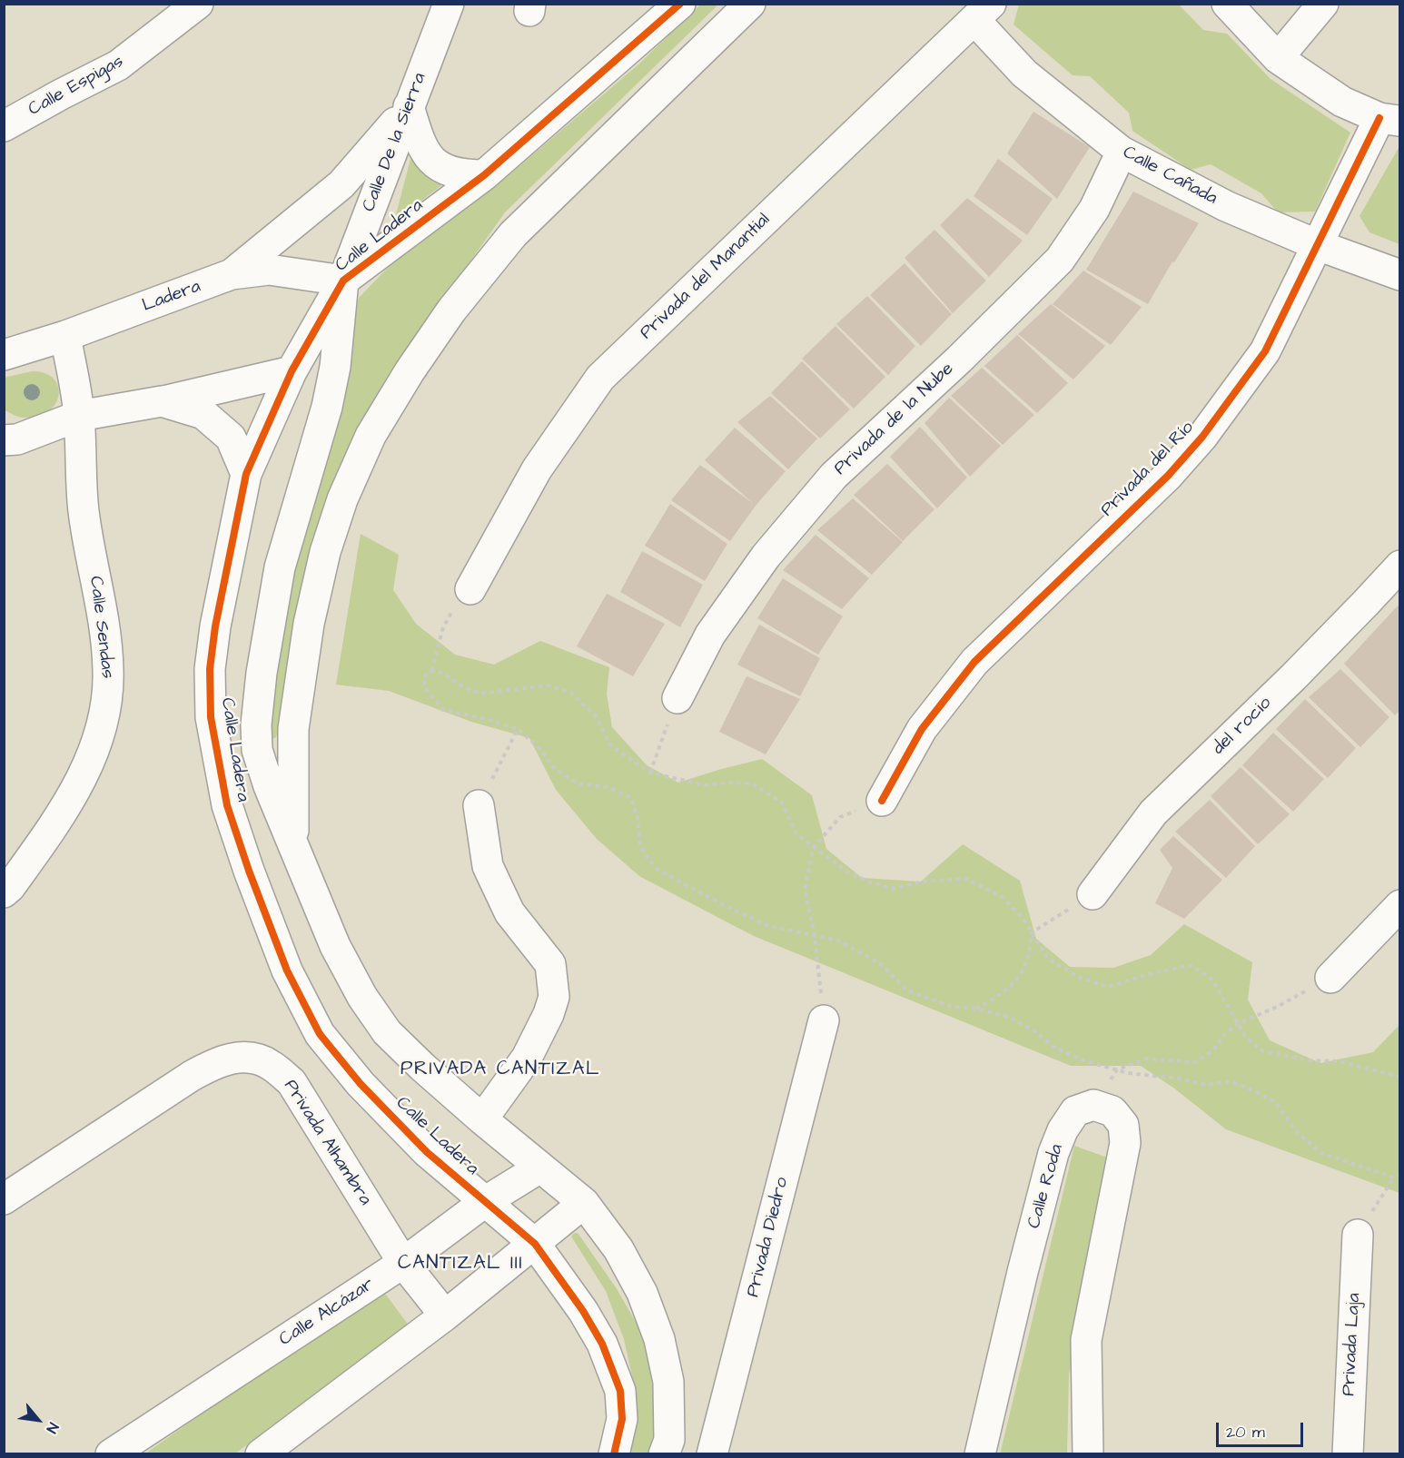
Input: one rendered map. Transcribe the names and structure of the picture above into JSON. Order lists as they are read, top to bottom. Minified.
{"streets":{"street":["Calle Espigas","Calle De la Sierra","Calle Cañada","Calle Ladera","Privada del Manantial","Ladera","Privada de la Nube","Privada del Río","Calle Sendas","del rocio","Privada Alhambra","Calle Roda","Privada Diedro","Calle Alcázar","Privada Laja"]},"crossings":[["Calle De la Sierra","Calle Ladera"],["Calle De la Sierra","Ladera"],["Calle Cañada","Privada del Manantial"],["Calle Cañada","Privada de la Nube"],["Calle Cañada","Privada del Río"],["Calle Ladera","Ladera"],["Calle Ladera","Calle Alcázar"],["Ladera","Calle Sendas"],["Privada Alhambra","Calle Alcázar"]],"districts":["PRIVADA CANTIZAL","CANTIZAL III"],"scale_bar":"20 m","north":"bottom right"}
